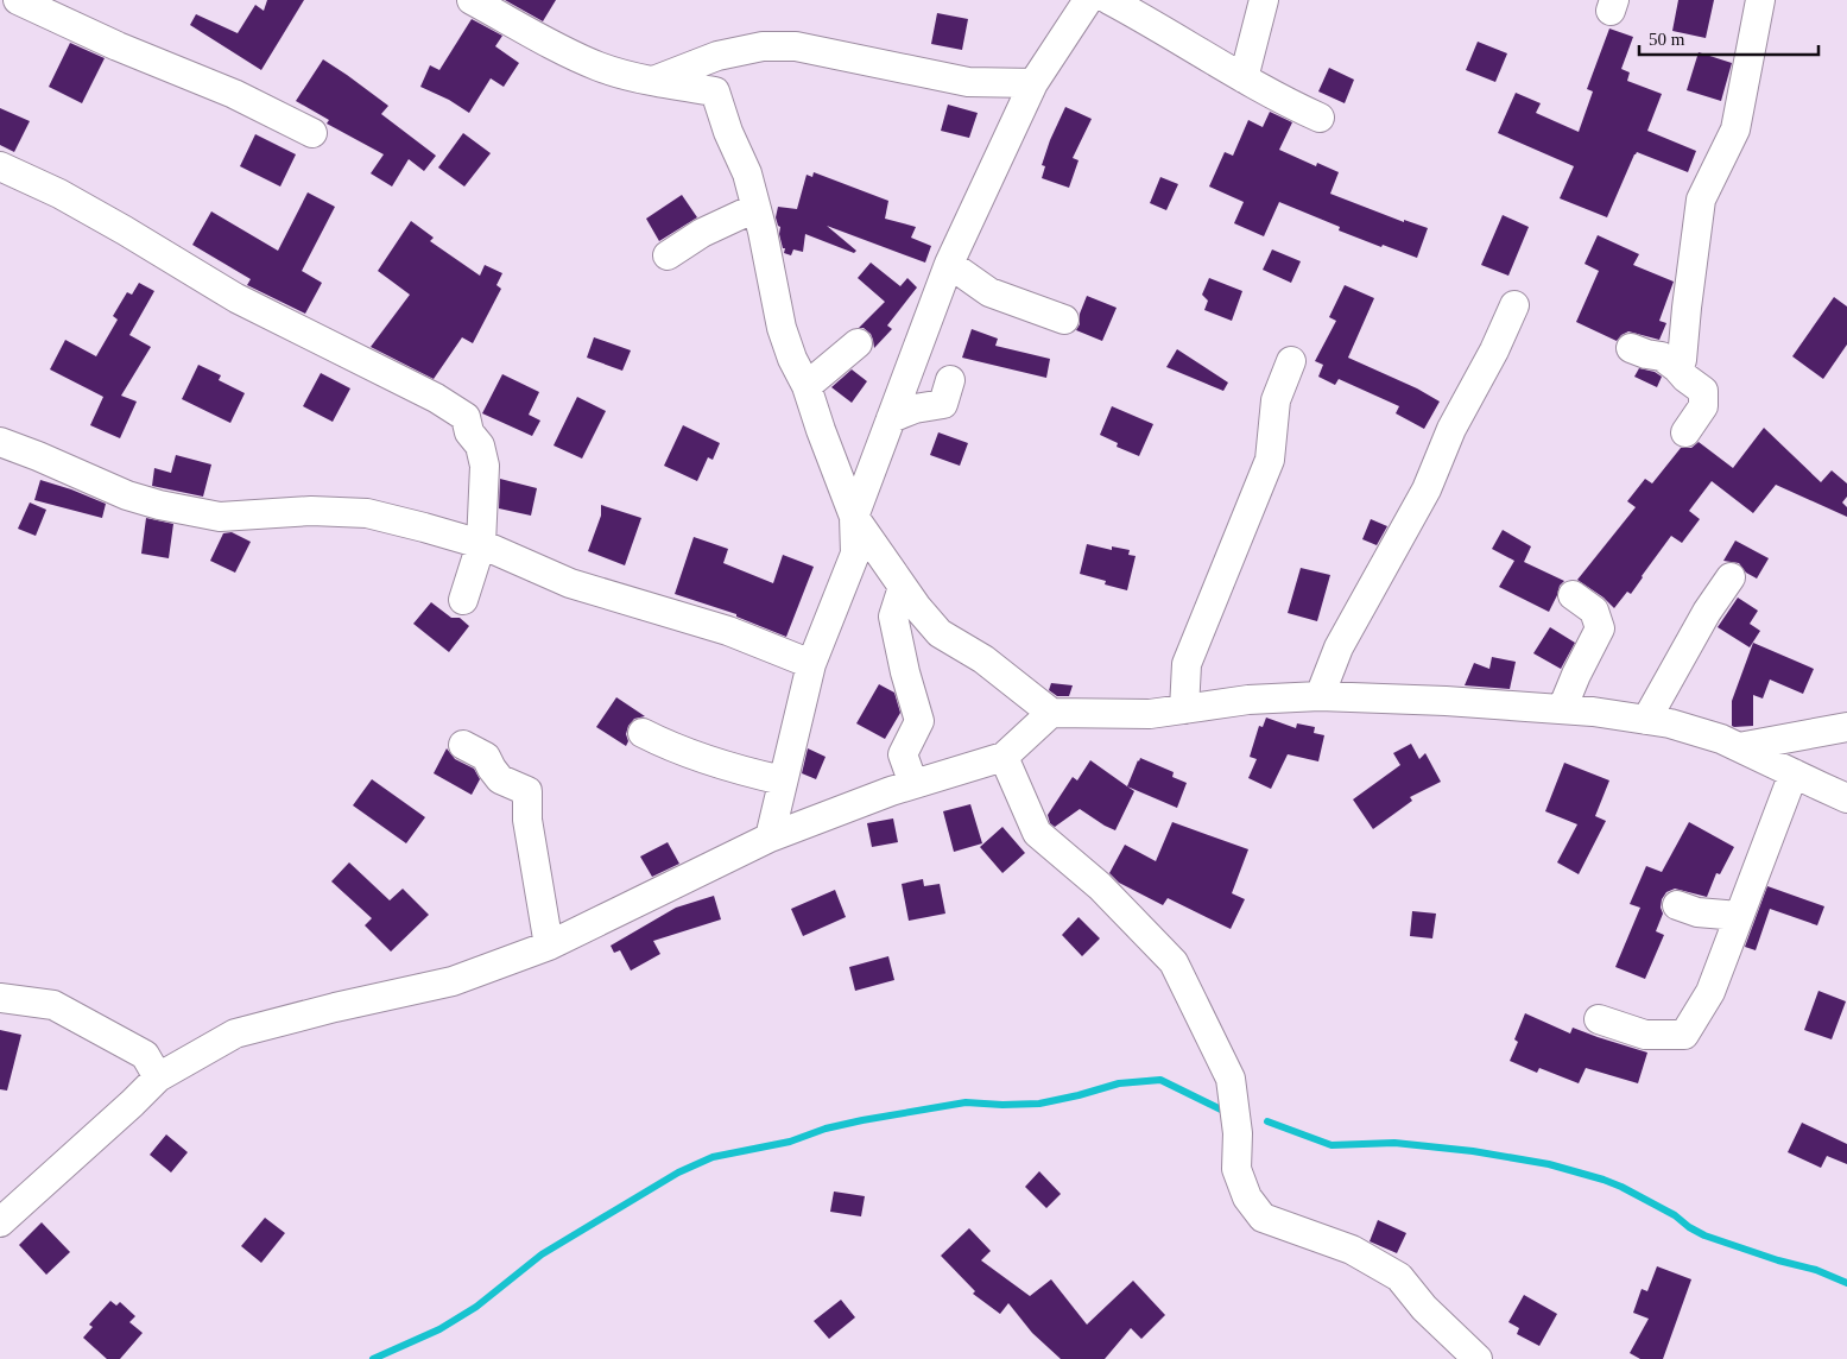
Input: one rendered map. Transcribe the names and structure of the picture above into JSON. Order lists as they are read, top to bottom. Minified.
{"scale_bar":"50 m"}
